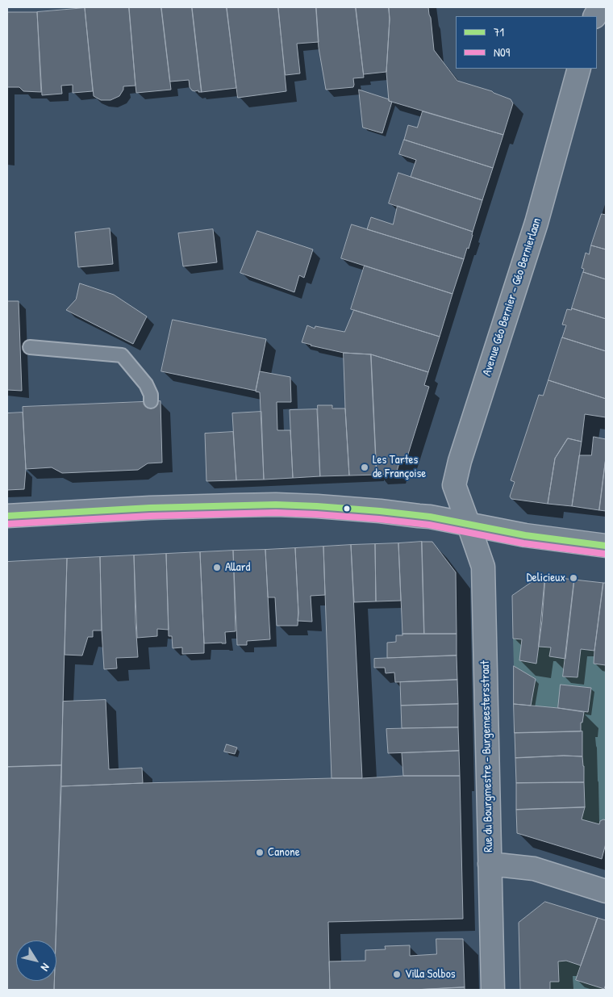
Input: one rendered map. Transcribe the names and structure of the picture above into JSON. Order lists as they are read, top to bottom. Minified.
{"streets":{"street":["Avenue Géo Bernier - Géo Bernierlaan","Rue du Bourgmestre - Burgemeestersstraat"]},"crossings":[["Avenue Géo Bernier - Géo Bernierlaan","Rue du Bourgmestre - Burgemeestersstraat"]],"places":["Les Tartes de Françoise","Allard","Delicieux","Canone","Villa Solbos"],"lines":["transit line 71","transit line N09"],"legend":["71","N09"],"north":"bottom right"}
